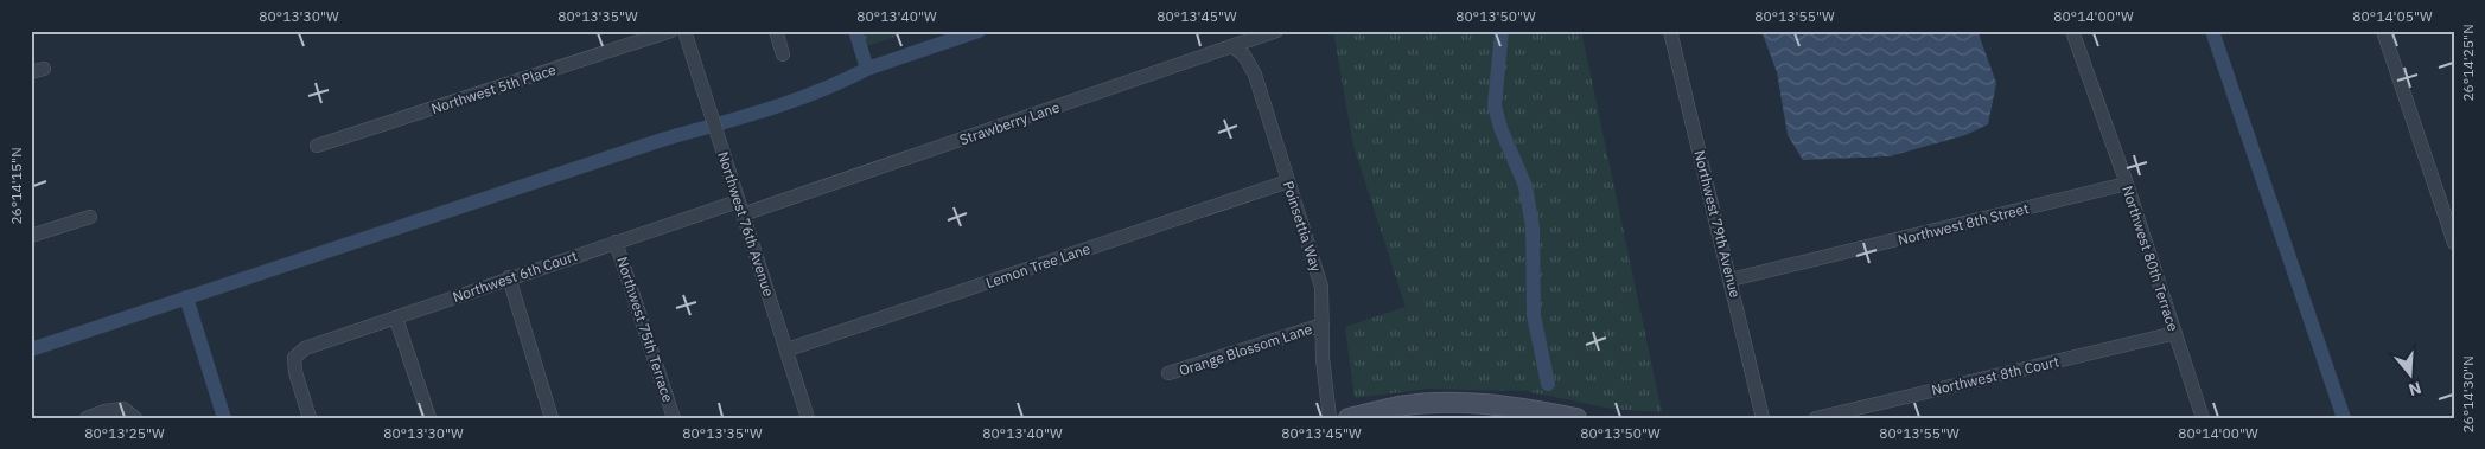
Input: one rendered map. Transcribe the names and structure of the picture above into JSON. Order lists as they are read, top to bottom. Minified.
{"streets":{"street":["Northwest 5th Place","Strawberry Lane","Northwest 76th Avenue","Northwest 79th Avenue","Northwest 8th Street","Poinsettia Way","Northwest 80th Terrace","Lemon Tree Lane","Northwest 6th Court","Northwest 75th Terrace","Orange Blossom Lane","Northwest 8th Court"]},"crossings":[["Strawberry Lane","Northwest 76th Avenue"],["Strawberry Lane","Poinsettia Way"],["Strawberry Lane","Northwest 6th Court"],["Northwest 76th Avenue","Lemon Tree Lane"],["Northwest 76th Avenue","Northwest 6th Court"],["Northwest 79th Avenue","Northwest 8th Street"],["Northwest 8th Street","Northwest 80th Terrace"],["Poinsettia Way","Lemon Tree Lane"],["Poinsettia Way","Orange Blossom Lane"],["Northwest 80th Terrace","Northwest 8th Court"],["Northwest 6th Court","Northwest 75th Terrace"]],"north":"bottom","coordinates":["80°13'30\"W","80°13'35\"W","80°13'40\"W","80°13'45\"W","80°13'50\"W","80°13'55\"W","80°14'00\"W","80°14'05\"W","26°14'25\"N","26°14'15\"N","26°14'30\"N","80°13'25\"W"]}
